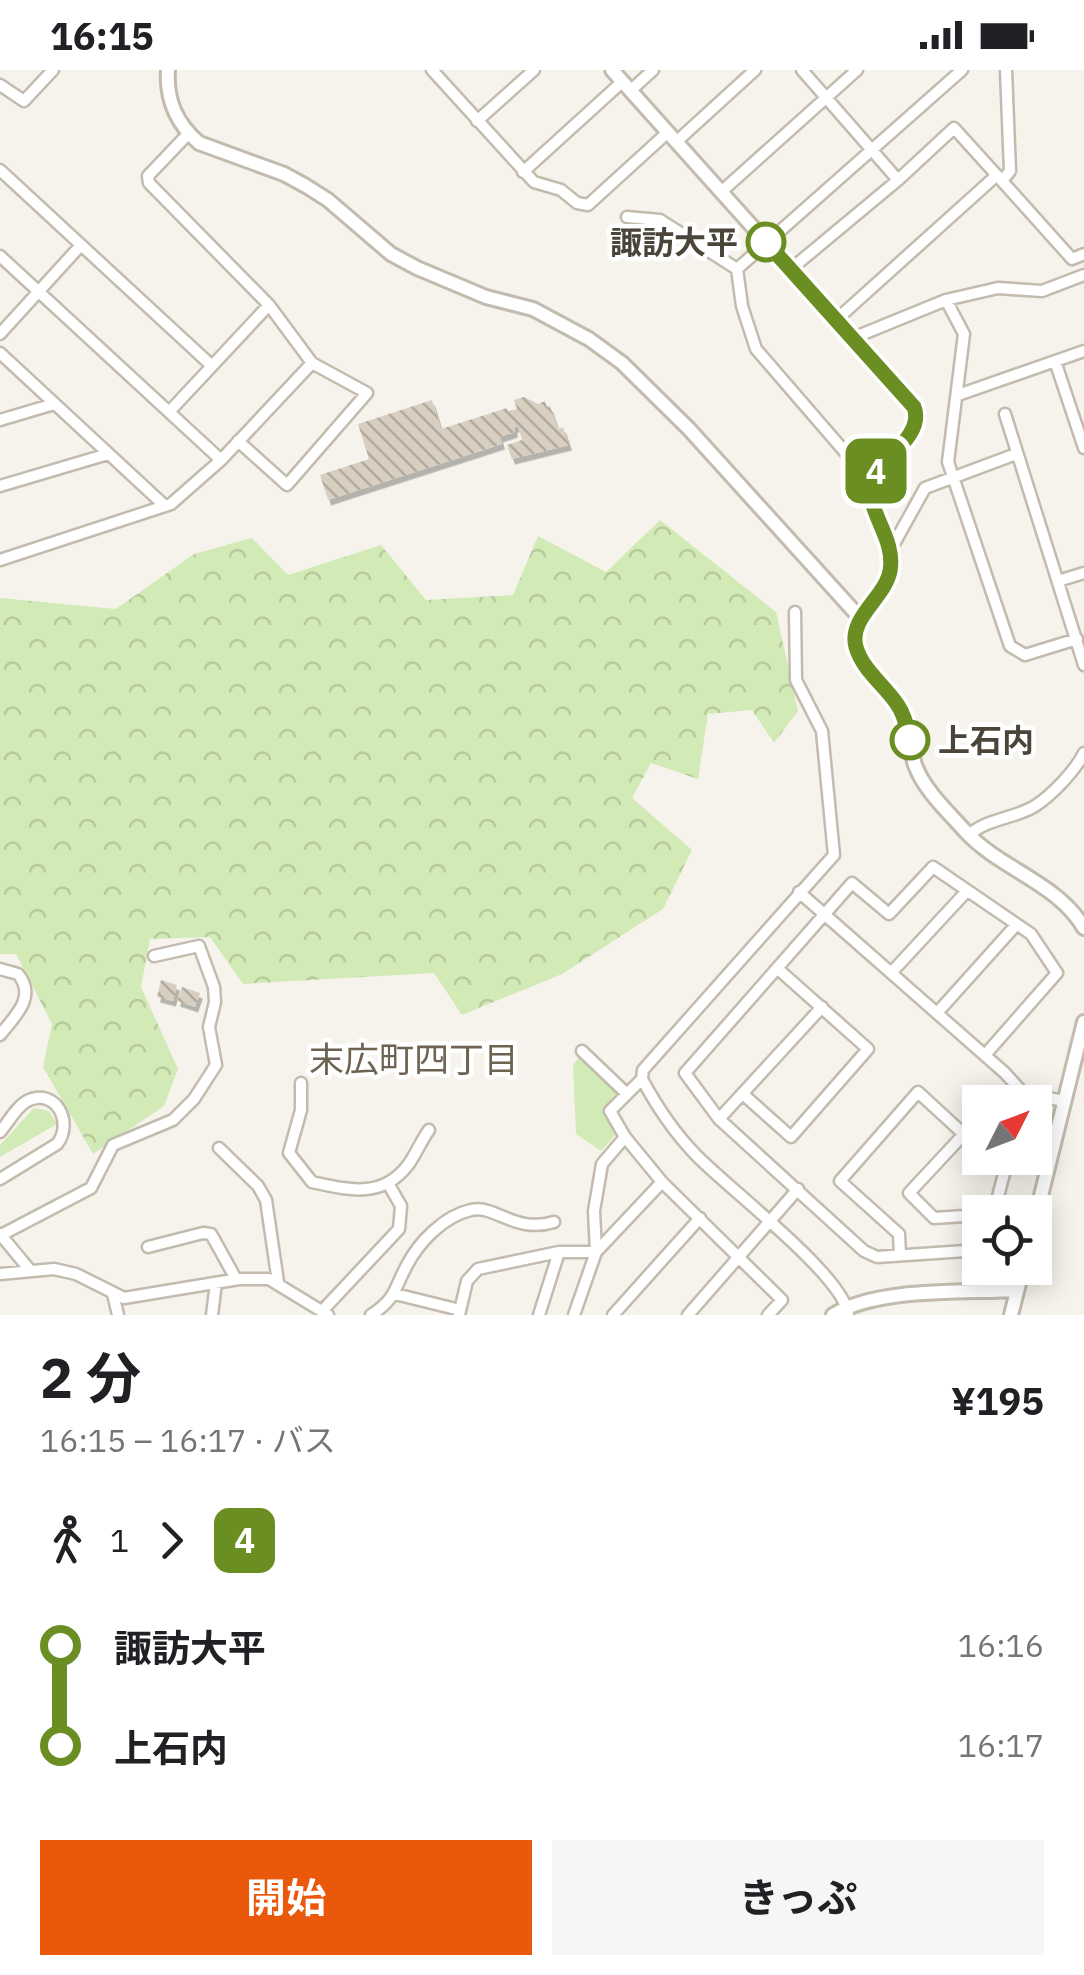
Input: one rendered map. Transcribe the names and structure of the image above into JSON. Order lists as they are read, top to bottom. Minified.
{"districts":["末広町四丁目"],"places":["諏訪大平","上石内"],"lines":["bus line 4"],"north":"top right","page":{"status":"16:15","on_map":"4","heading":["2 分","16:15 – 16:17 · バス","¥195"],"legs":["1","4"],"list":[{"name":"諏訪大平","value":"16:16"},{"name":"上石内","value":"16:17"}],"buttons":["開始","きっぷ"]}}
